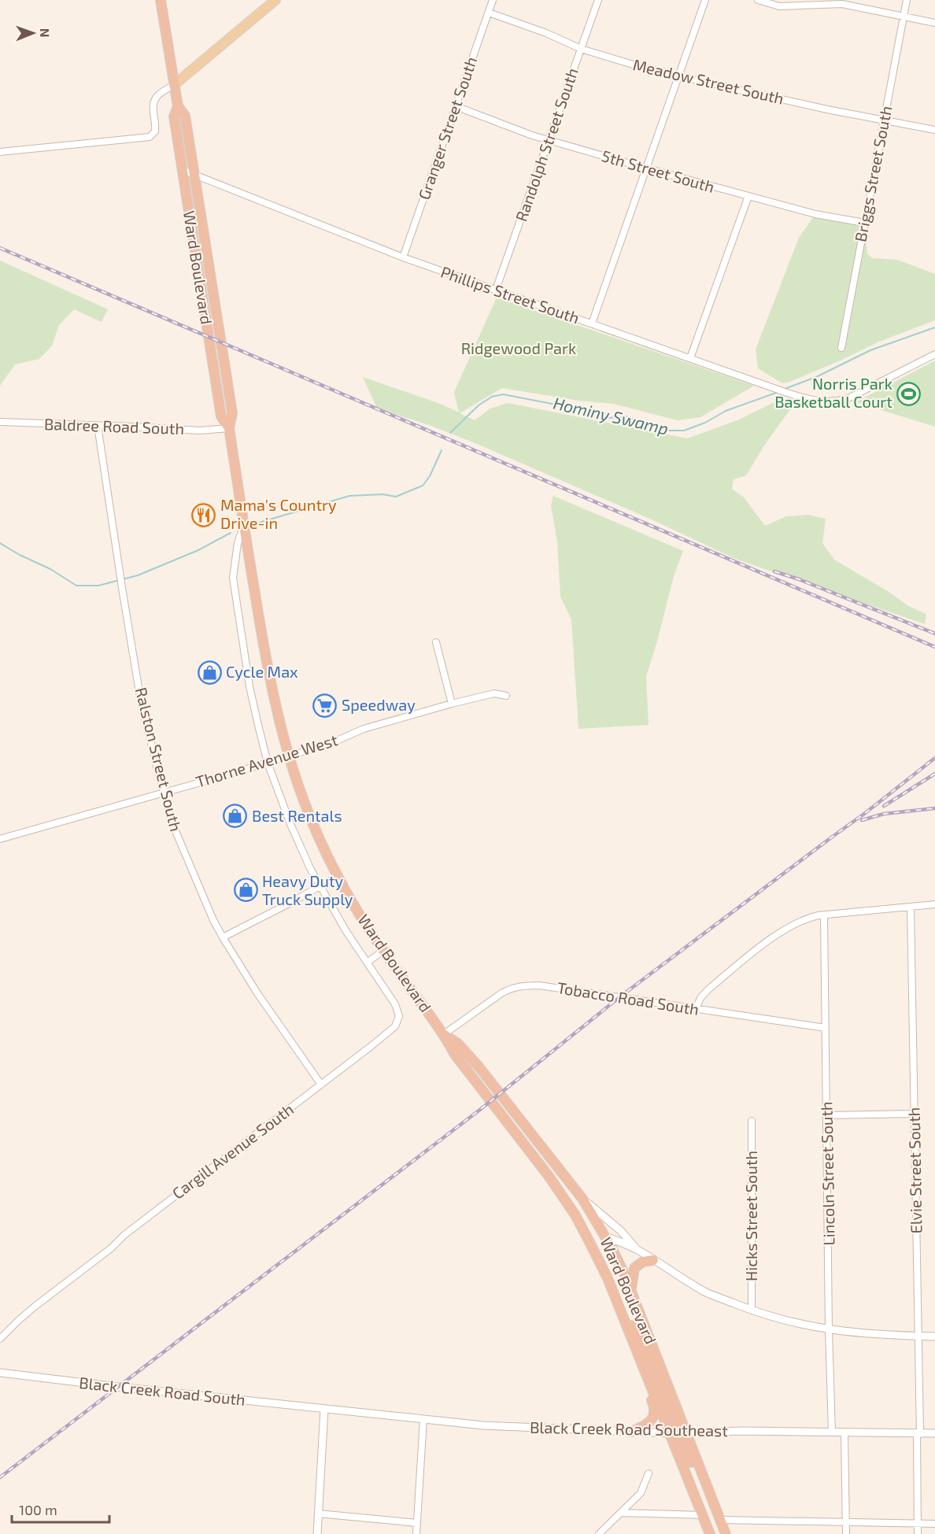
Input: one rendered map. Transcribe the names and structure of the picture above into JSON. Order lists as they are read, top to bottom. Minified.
{"streets":{"highway":["Ward Boulevard"],"street":["Meadow Street South","Granger Street South","Randolph Street South","5th Street South","Briggs Street South","Phillips Street South","Baldree Road South","Ralston Street South","Thorne Avenue West","Tobacco Road South","Cargill Avenue South","Elvie Street South","Lincoln Street South","Hicks Street South","Black Creek Road South","Black Creek Road Southeast"]},"crossings":[["Meadow Street South","Granger Street South"],["Meadow Street South","Randolph Street South"],["Meadow Street South","Briggs Street South"],["Granger Street South","5th Street South"],["Granger Street South","Phillips Street South"],["Randolph Street South","5th Street South"],["Randolph Street South","Phillips Street South"],["5th Street South","Briggs Street South"],["Ward Boulevard","Phillips Street South"],["Ward Boulevard","Baldree Road South"],["Ward Boulevard","Thorne Avenue West"],["Ward Boulevard","Tobacco Road South"],["Ward Boulevard","Black Creek Road Southeast"],["Baldree Road South","Ralston Street South"],["Ralston Street South","Thorne Avenue West"],["Ralston Street South","Cargill Avenue South"],["Tobacco Road South","Lincoln Street South"],["Elvie Street South","Black Creek Road Southeast"],["Lincoln Street South","Black Creek Road Southeast"],["Black Creek Road South","Black Creek Road Southeast"]],"water":["Hominy Swamp"],"parks":["Ridgewood Park"],"places":{"sports":["Norris Park Basketball Court"],"restaurant":["Mama's Country Drive-in"],"shop":["Cycle Max","Best Rentals","Heavy Duty Truck Supply"],"supermarket":["Speedway"]},"scale_bar":"100 m","north":"right"}
